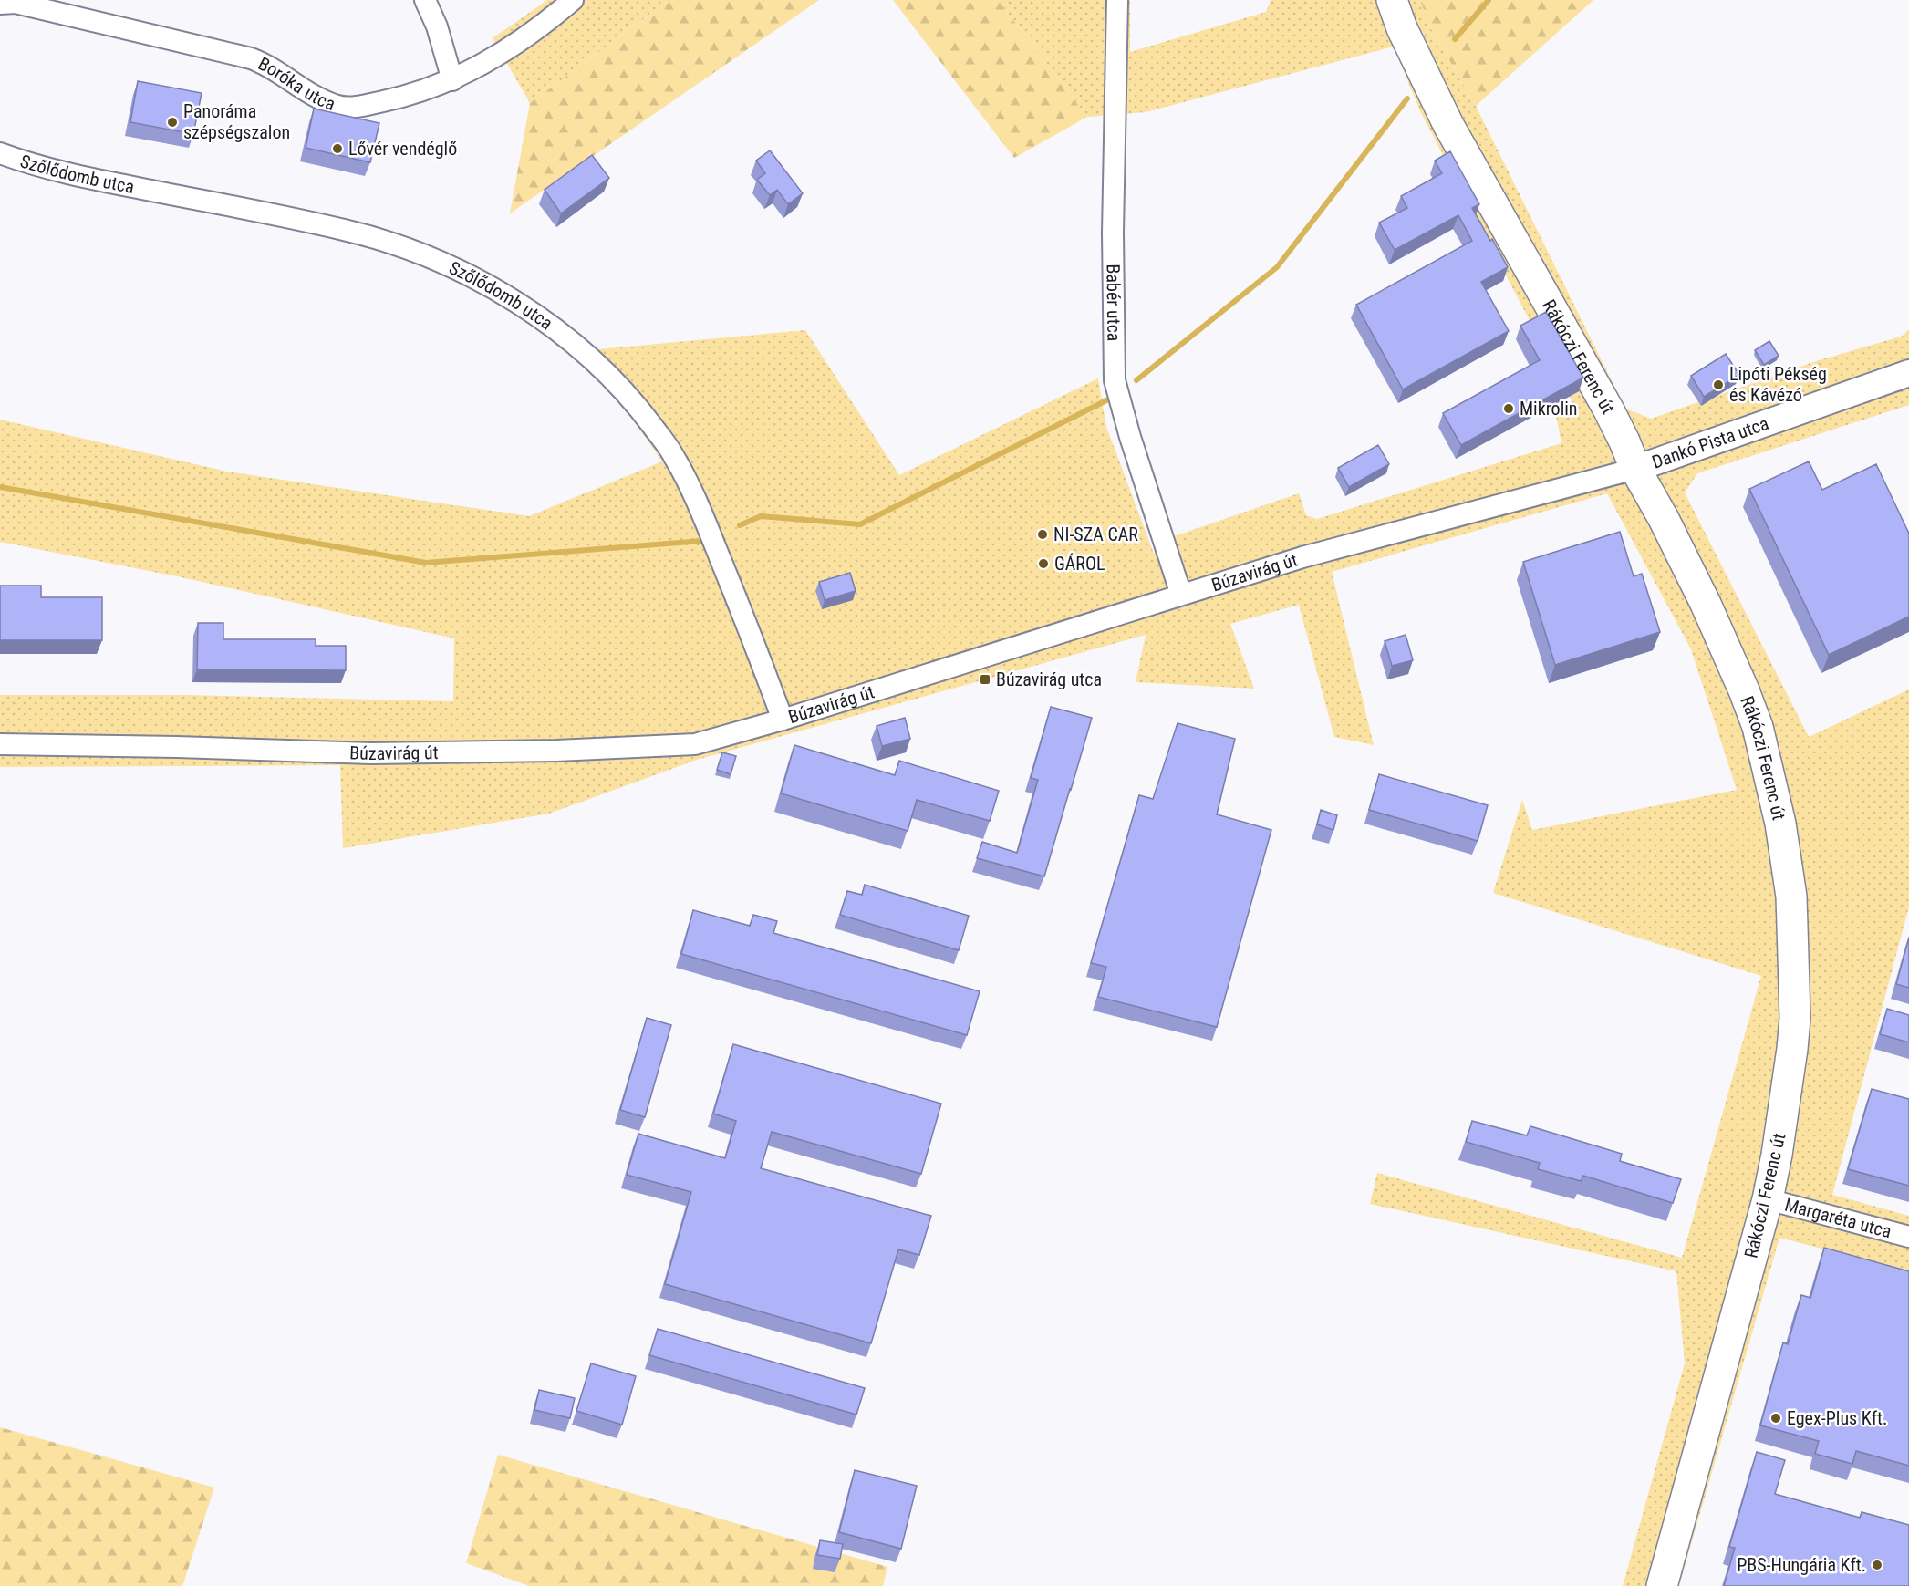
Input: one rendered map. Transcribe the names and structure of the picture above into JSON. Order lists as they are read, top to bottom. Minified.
{"streets":{"main road":["Rákóczi Ferenc út"],"street":["Boróka utca","Szőlődomb utca","Babér utca","Dankó Pista utca","Búzavirág út","Margaréta utca"]},"crossings":[["Szőlődomb utca","Búzavirág út"],["Babér utca","Búzavirág út"],["Rákóczi Ferenc út","Dankó Pista utca"],["Rákóczi Ferenc út","Búzavirág út"],["Rákóczi Ferenc út","Margaréta utca"],["Dankó Pista utca","Búzavirág út"]],"places":{"other":["Panoráma szépségszalon","Lővér vendéglő","Lipóti Pékség és Kávézó","Mikrolin","NI-SZA CAR","GÁROL","Egex-Plus Kft.","PBS-Hungária Kft."],"transit":["Búzavirág utca"]}}
